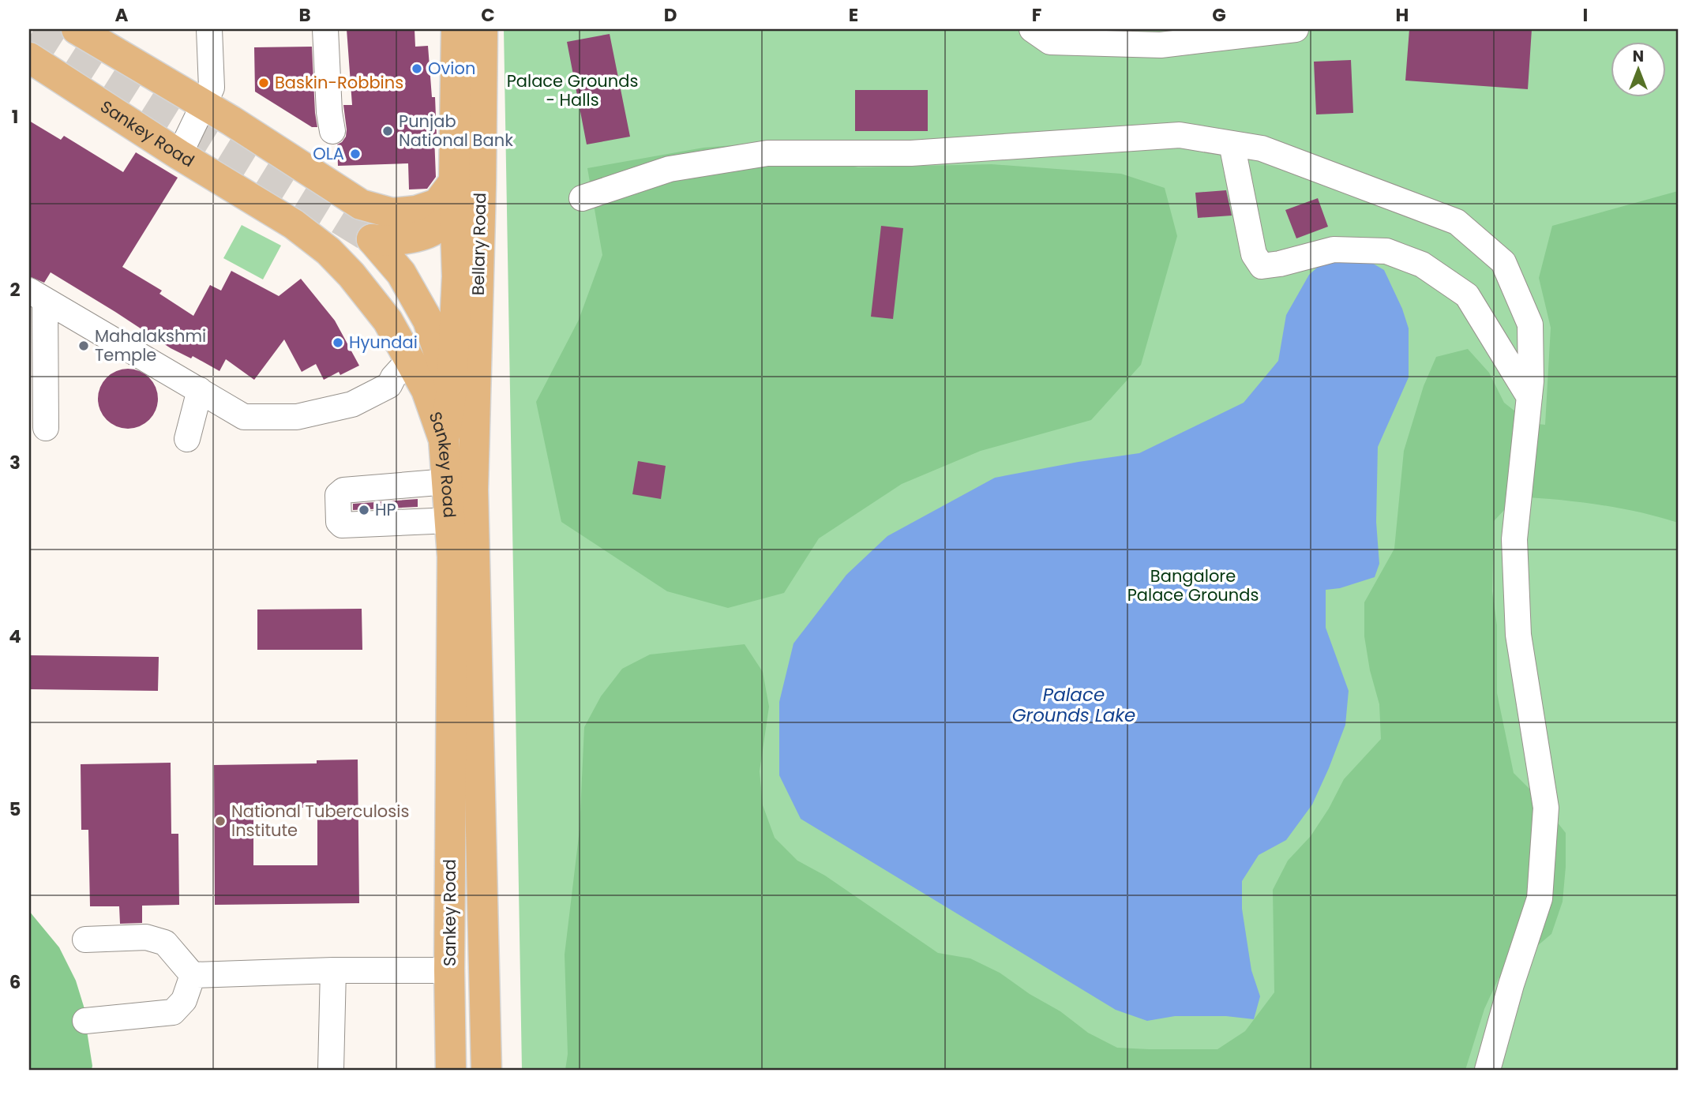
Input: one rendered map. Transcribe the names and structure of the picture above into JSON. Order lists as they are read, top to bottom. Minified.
{"streets":{"main road":["Sankey Road","Bellary Road"]},"crossings":[["Sankey Road","Bellary Road"]],"water":["Palace Grounds Lake"],"parks":["Palace Grounds - Halls","Bangalore Palace Grounds"],"places":["Ovion","Baskin-Robbins","Punjab National Bank","OLA","Hyundai","Mahalakshmi Temple","HP","National Tuberculosis Institute"],"north":"top","grid":{"columns":["A","B","C","D","E","F","G","H","I"],"rows":["1","2","3","4","5","6"]}}
